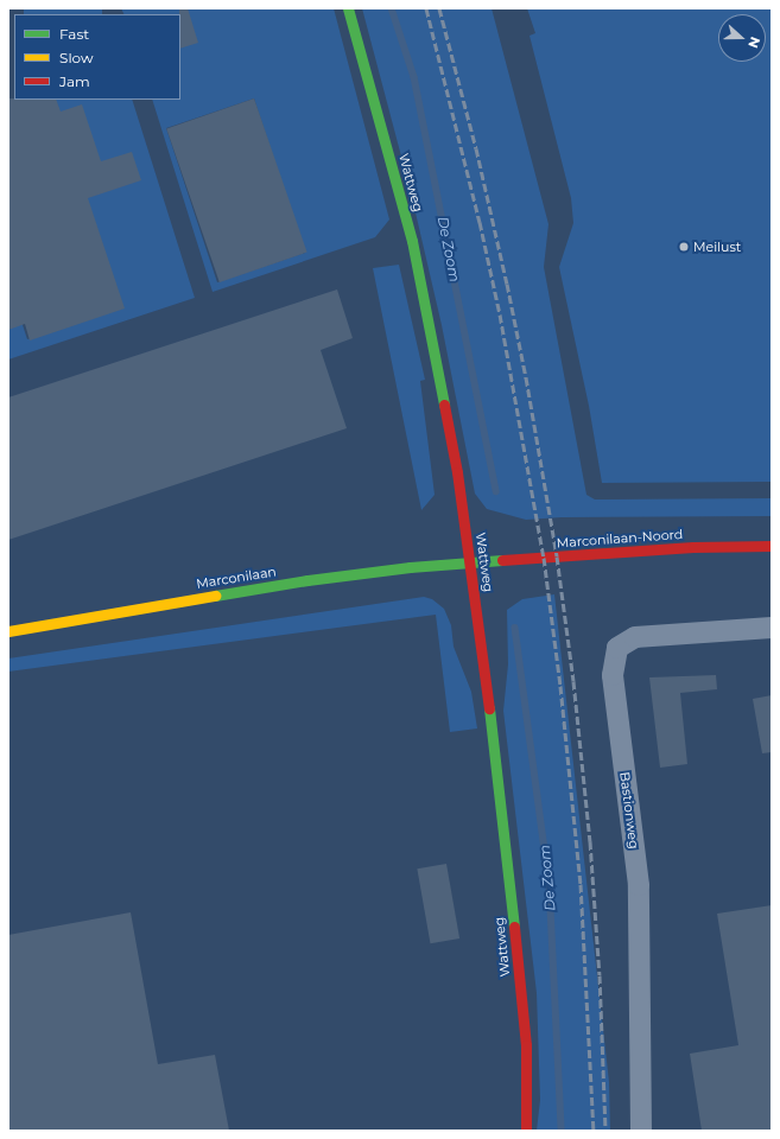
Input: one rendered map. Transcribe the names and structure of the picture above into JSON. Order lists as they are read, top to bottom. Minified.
{"streets":{"street":["Wattweg","Marconilaan-Noord","Marconilaan","Bastionweg"]},"crossings":[["Wattweg","Marconilaan-Noord"],["Wattweg","Marconilaan"],["Marconilaan-Noord","Marconilaan"]],"water":["De Zoom"],"places":["Meilust"],"legend":["Fast","Slow","Jam"],"north":"right"}
